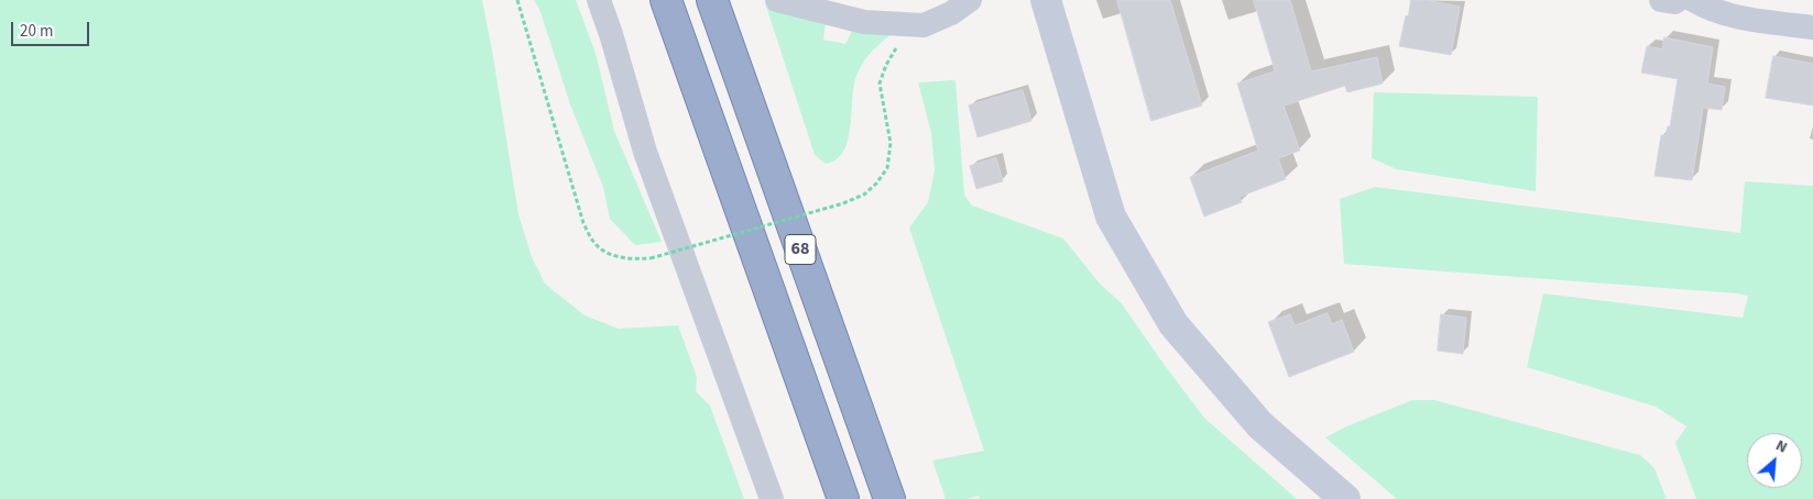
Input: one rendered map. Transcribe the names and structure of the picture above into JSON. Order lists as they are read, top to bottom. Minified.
{"streets":{"highway":["68"]},"scale_bar":"20 m","north":"top right"}
